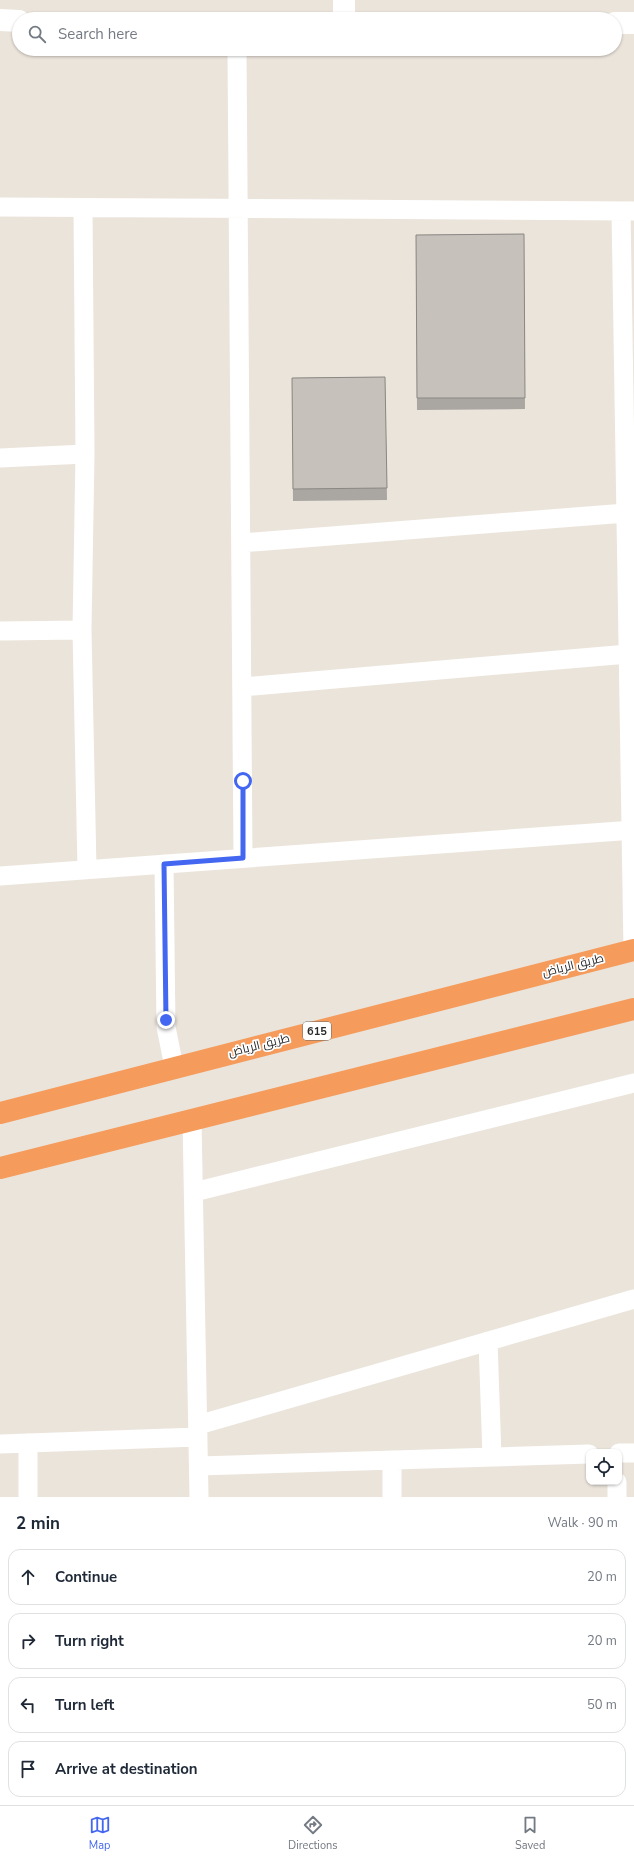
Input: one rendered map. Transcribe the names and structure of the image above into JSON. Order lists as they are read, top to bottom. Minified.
{"streets":{"highway":["طريق الرياض","615"]},"page":{"search":"Search here","heading":["2 min","Walk · 90 m"],"list":[["Continue","20 m"],["Turn right","20 m"],["Turn left","50 m"],"Arrive at destination"],"nav":["Map","Directions","Saved"]}}
